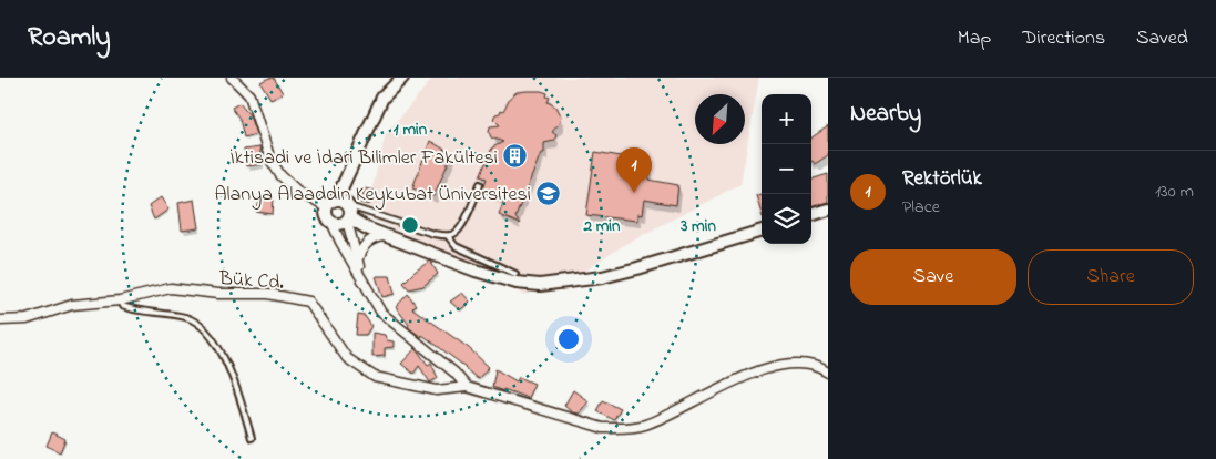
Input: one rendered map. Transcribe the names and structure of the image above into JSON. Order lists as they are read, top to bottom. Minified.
{"streets":{"street":["Bük Cd."]},"places":{"building":["İktisadi ve İdari Bilimler Fakültesi"],"school or university":["Alanya Alaaddin Keykubat Üniversitesi"]},"north":"bottom left","page":{"header":"Roamly","nav":["Map","Directions","Saved"],"heading":"Nearby","map_buttons":["+","−"],"pins":"1","list":[{"mark":"1","name":"Rektörlük","note":"Place","value":"130 m"}],"buttons":["Save","Share"]},"rings":["1 min","2 min","3 min"]}
